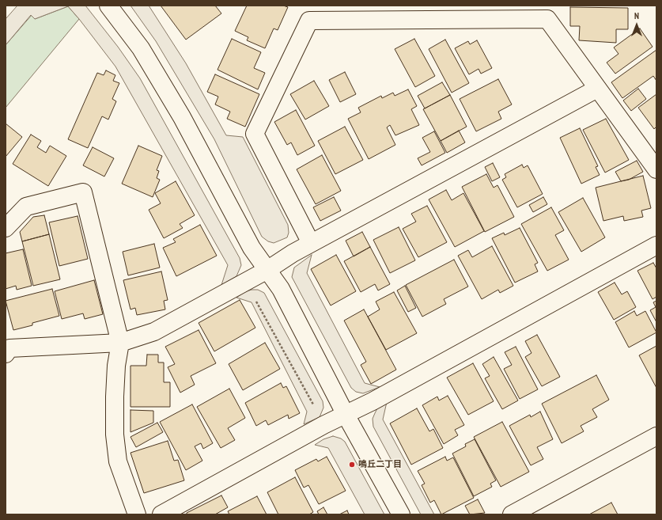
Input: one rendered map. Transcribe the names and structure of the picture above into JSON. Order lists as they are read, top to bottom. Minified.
{"places":["鳴丘二丁目"],"north":"top"}
